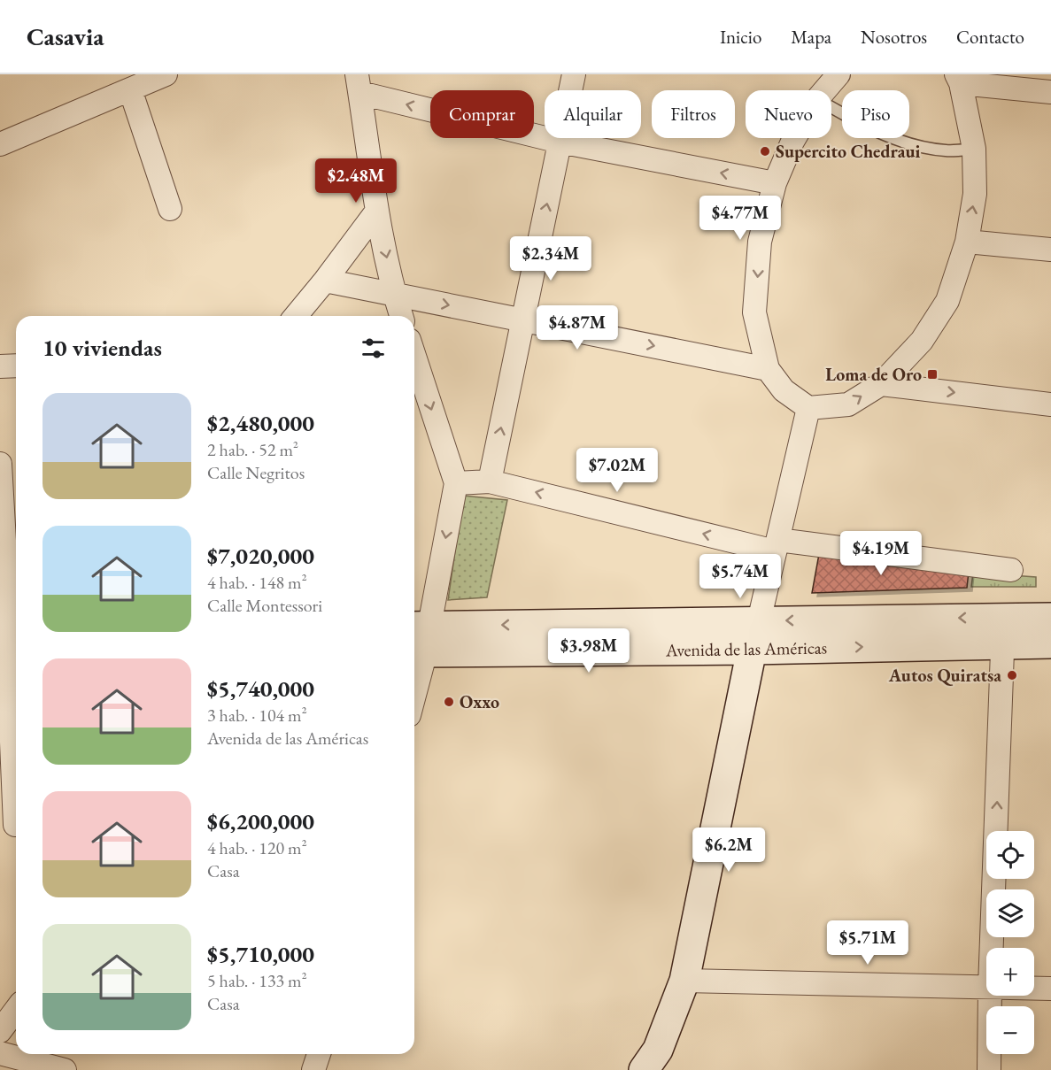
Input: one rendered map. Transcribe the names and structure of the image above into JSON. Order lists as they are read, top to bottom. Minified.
{"streets":{"main road":["Avenida de las Américas"]},"places":{"other":["Supercito Chedraui","Autos Quiratsa","Oxxo"],"transit":["Loma de Oro"]},"page":{"header":"Casavia","nav":["Inicio","Mapa","Nosotros","Contacto"],"chip":["Comprar","Alquilar","Filtros","Nuevo","Piso"],"price":["$2.48M","$4.77M","$2.34M","$4.87M","$7.02M","$4.19M","$5.74M","$3.98M","$6.2M","$5.71M"],"heading":"10 viviendas","list":[{"name":"$2,480,000","note":"2 hab. · 52 m² · Calle Negritos"},{"name":"$7,020,000","note":"4 hab. · 148 m² · Calle Montessori"},{"name":"$5,740,000","note":"3 hab. · 104 m² · Avenida de las Américas"},{"name":"$6,200,000","note":"4 hab. · 120 m² · Casa"},{"name":"$5,710,000","note":"5 hab. · 133 m² · Casa"}],"map_buttons":["+","−"]}}
